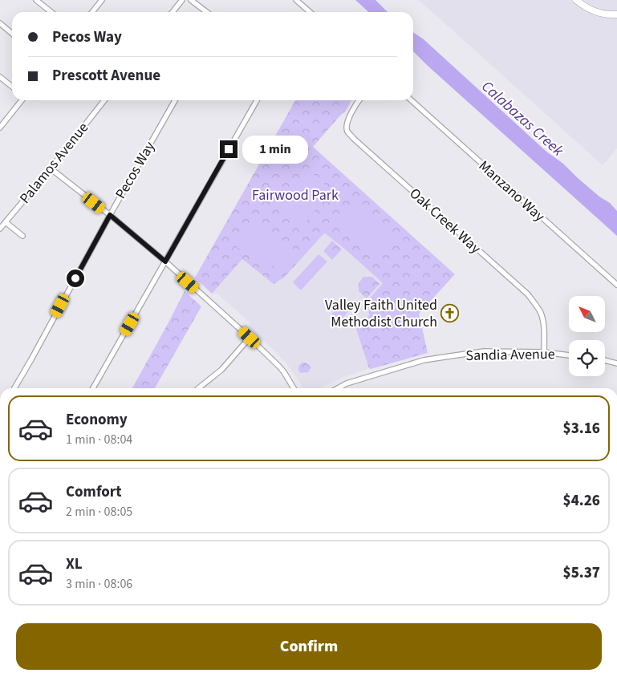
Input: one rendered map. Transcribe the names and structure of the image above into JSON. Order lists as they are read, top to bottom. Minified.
{"streets":{"street":["Palamos Avenue","Pecos Way","Manzano Way","Oak Creek Way","Sandia Avenue"]},"crossings":[["Oak Creek Way","Sandia Avenue"]],"water":["Calabazas Creek"],"parks":["Fairwood Park"],"places":{"church":["Valley Faith United Methodist Church"]},"north":"top left","page":{"banner":["Pecos Way","Prescott Avenue"],"bubble":"1 min","list":[{"name":"Economy","note":"1 min · 08:04","value":"$3.16"},{"name":"Comfort","note":"2 min · 08:05","value":"$4.26"},{"name":"XL","note":"3 min · 08:06","value":"$5.37"}],"buttons":"Confirm"}}
